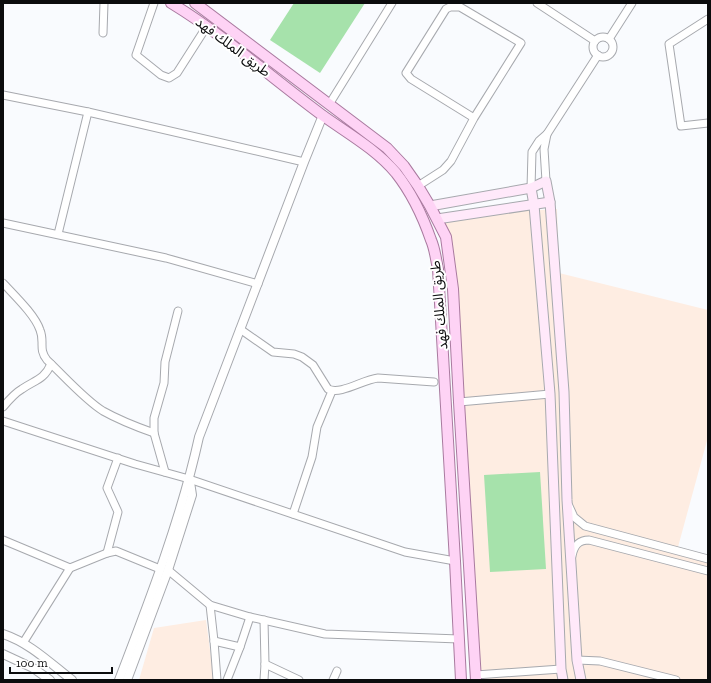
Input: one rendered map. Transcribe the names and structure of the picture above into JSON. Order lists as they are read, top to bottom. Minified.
{"streets":{"main road":["طريق الملك فهد"]},"scale_bar":"100 m"}
